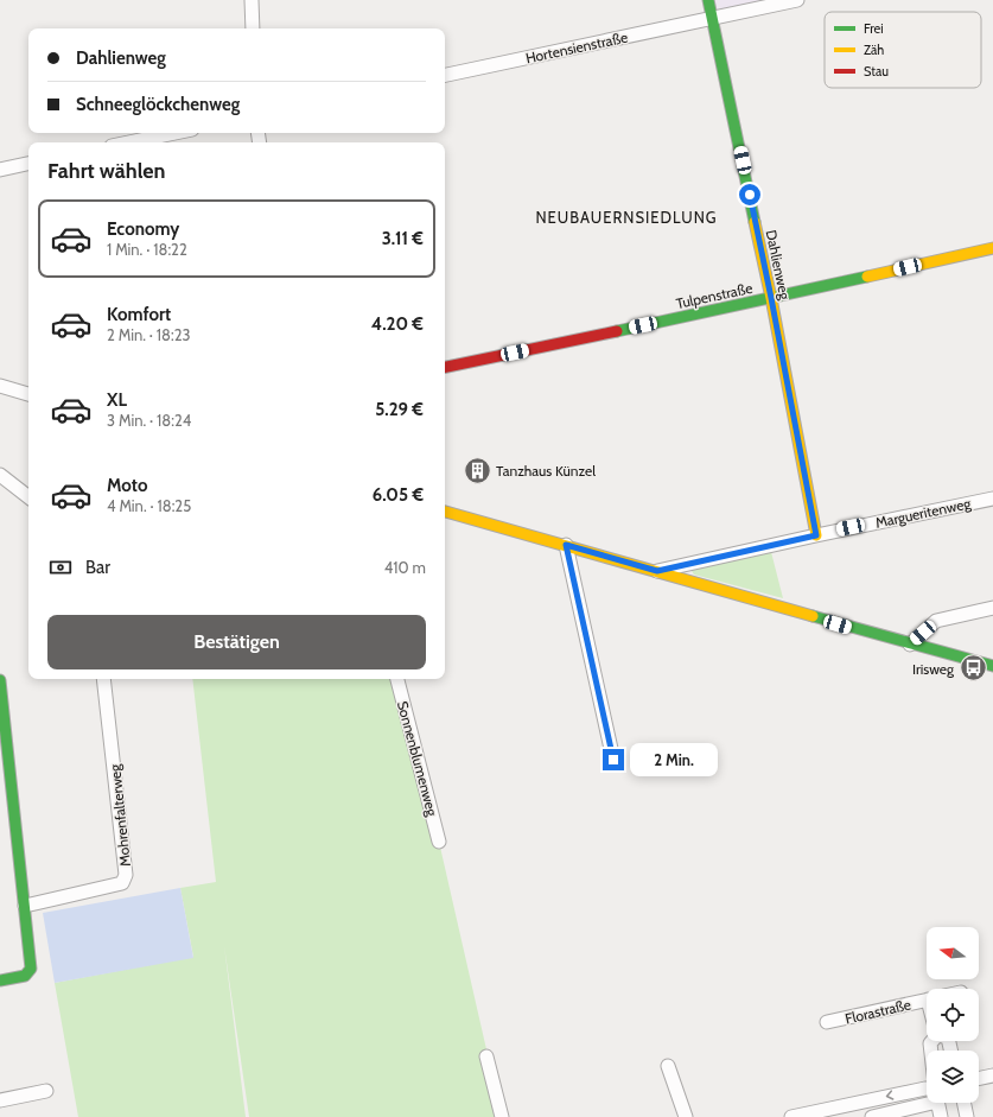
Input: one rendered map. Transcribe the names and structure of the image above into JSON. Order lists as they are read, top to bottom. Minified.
{"streets":{"street":["Hortensienstraße","Dahlienweg","Tulpenstraße","Margueritenweg","Sonnenblumenweg","Mohrenfalterweg","Florastraße"]},"crossings":[["Hortensienstraße","Dahlienweg"],["Dahlienweg","Tulpenstraße"],["Dahlienweg","Margueritenweg"]],"districts":["NEUBAUERNSIEDLUNG"],"places":{"building":["Tanzhaus Künzel"],"bus stop":["Irisweg"]},"legend":["Frei","Zäh","Stau"],"north":"left","page":{"banner":["Dahlienweg","Schneeglöckchenweg"],"heading":"Fahrt wählen","list":[{"name":"Economy","note":"1 Min. · 18:22","value":"3.11 €"},{"name":"Komfort","note":"2 Min. · 18:23","value":"4.20 €"},{"name":"XL","note":"3 Min. · 18:24","value":"5.29 €"},{"name":"Moto","note":"4 Min. · 18:25","value":"6.05 €"}],"pay":["Bar","410 m"],"buttons":"Bestätigen","bubble":"2 Min."}}
